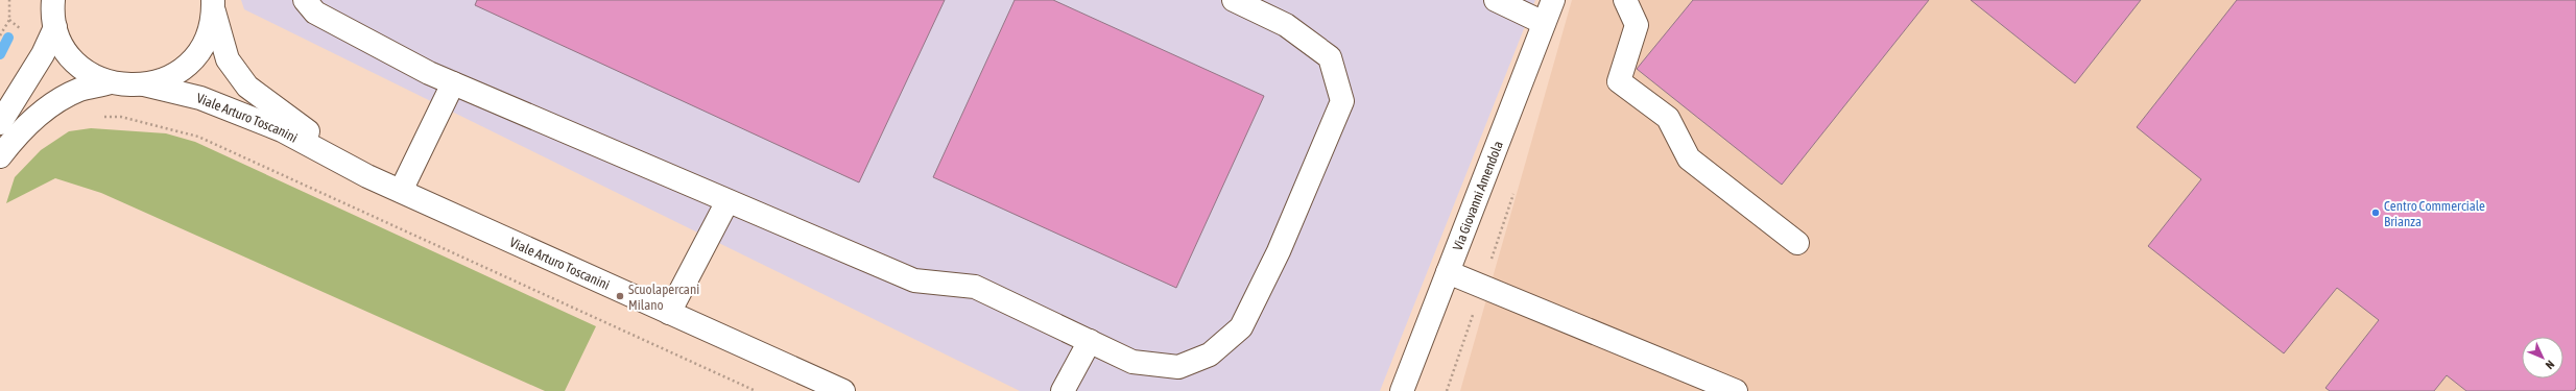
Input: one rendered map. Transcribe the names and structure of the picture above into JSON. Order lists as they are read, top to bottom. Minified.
{"streets":{"street":["Viale Arturo Toscanini","Via Giovanni Amendola"]},"places":["Centro Commerciale Brianza","Scuolapercani Milano"],"north":"bottom right"}
